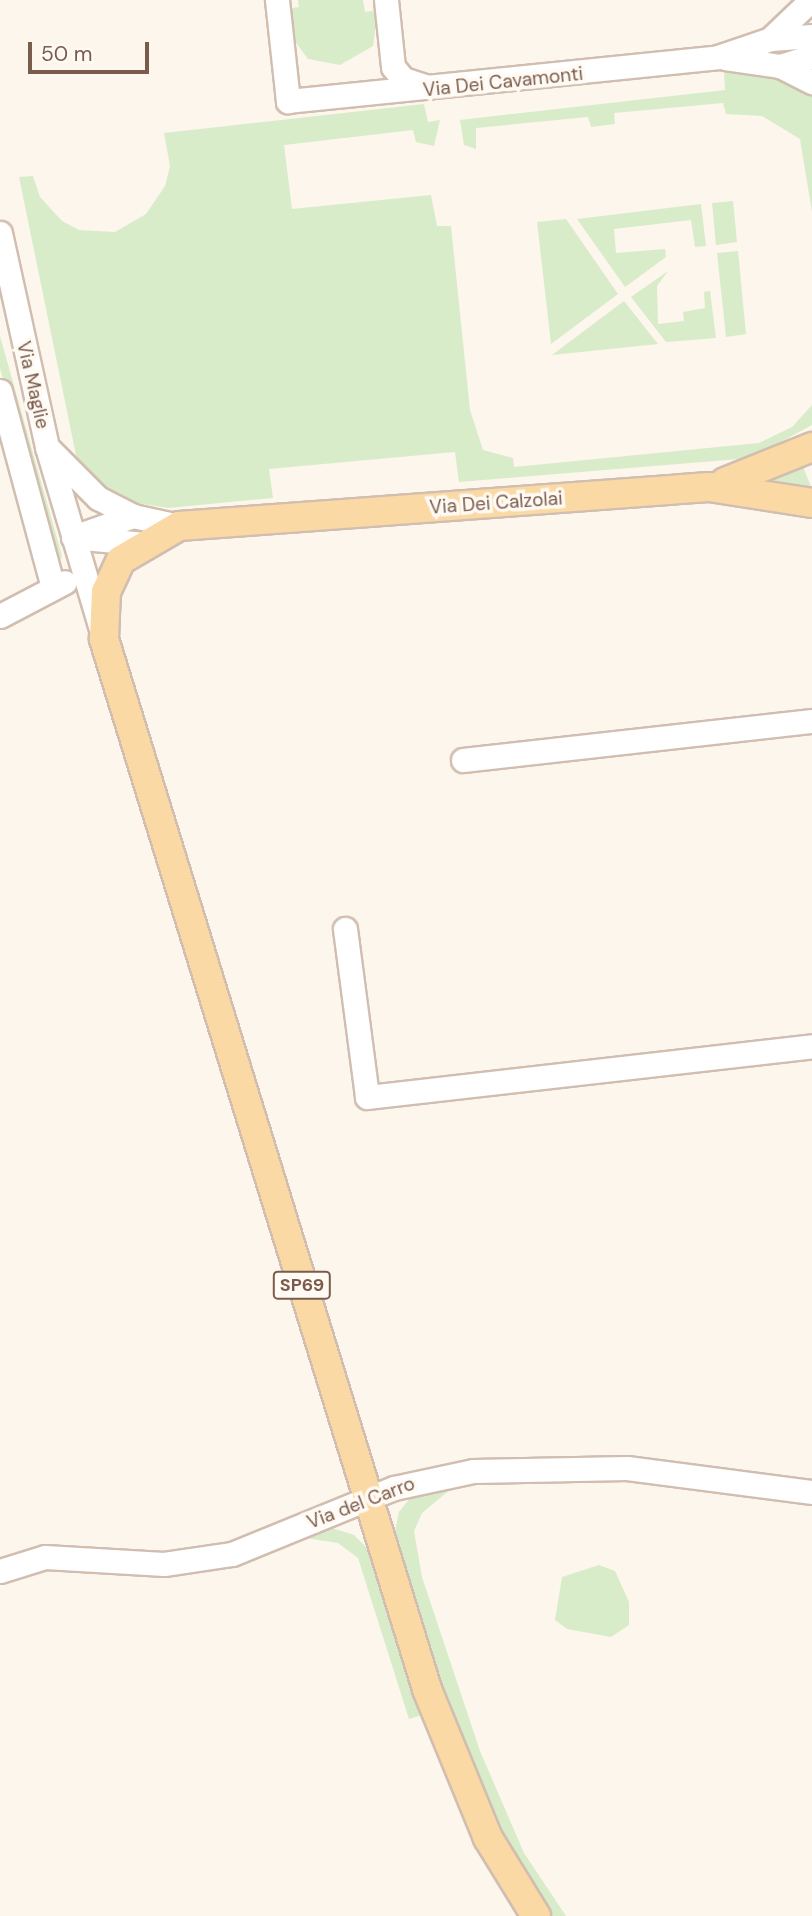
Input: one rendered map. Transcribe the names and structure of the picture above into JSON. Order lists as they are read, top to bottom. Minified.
{"streets":{"main road":["Via Dei Calzolai","SP69"],"street":["Via Dei Cavamonti","Via Maglie","Via del Carro"]},"crossings":[["Via Maglie","SP69"],["SP69","Via del Carro"]],"scale_bar":"50 m"}
